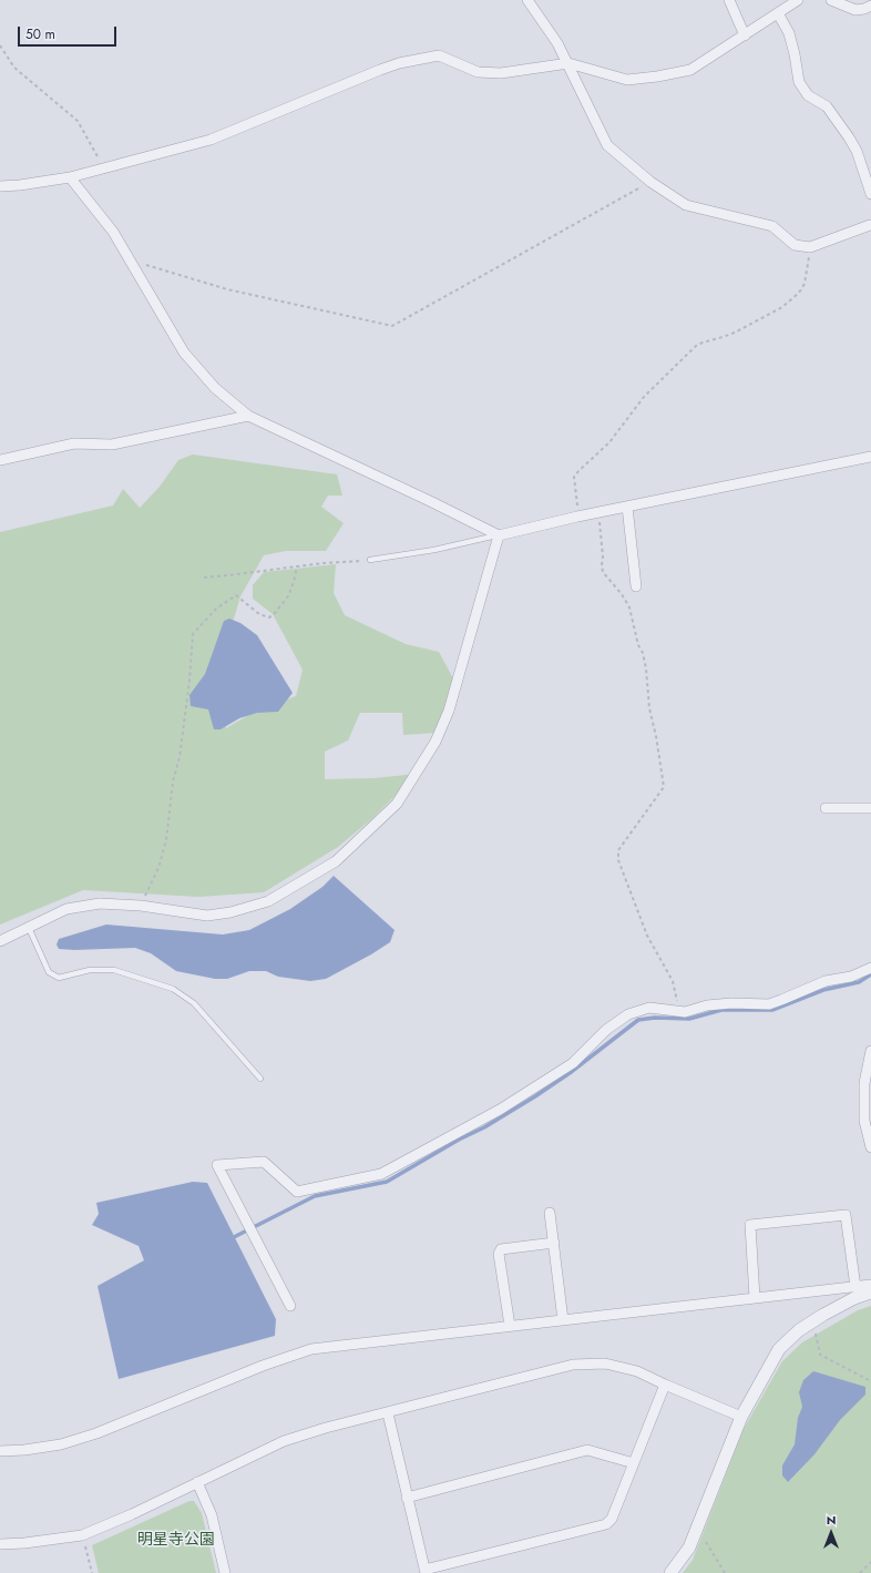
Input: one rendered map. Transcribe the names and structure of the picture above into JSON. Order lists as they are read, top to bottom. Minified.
{"parks":["明星寺公園"],"scale_bar":"50 m","north":"top"}
